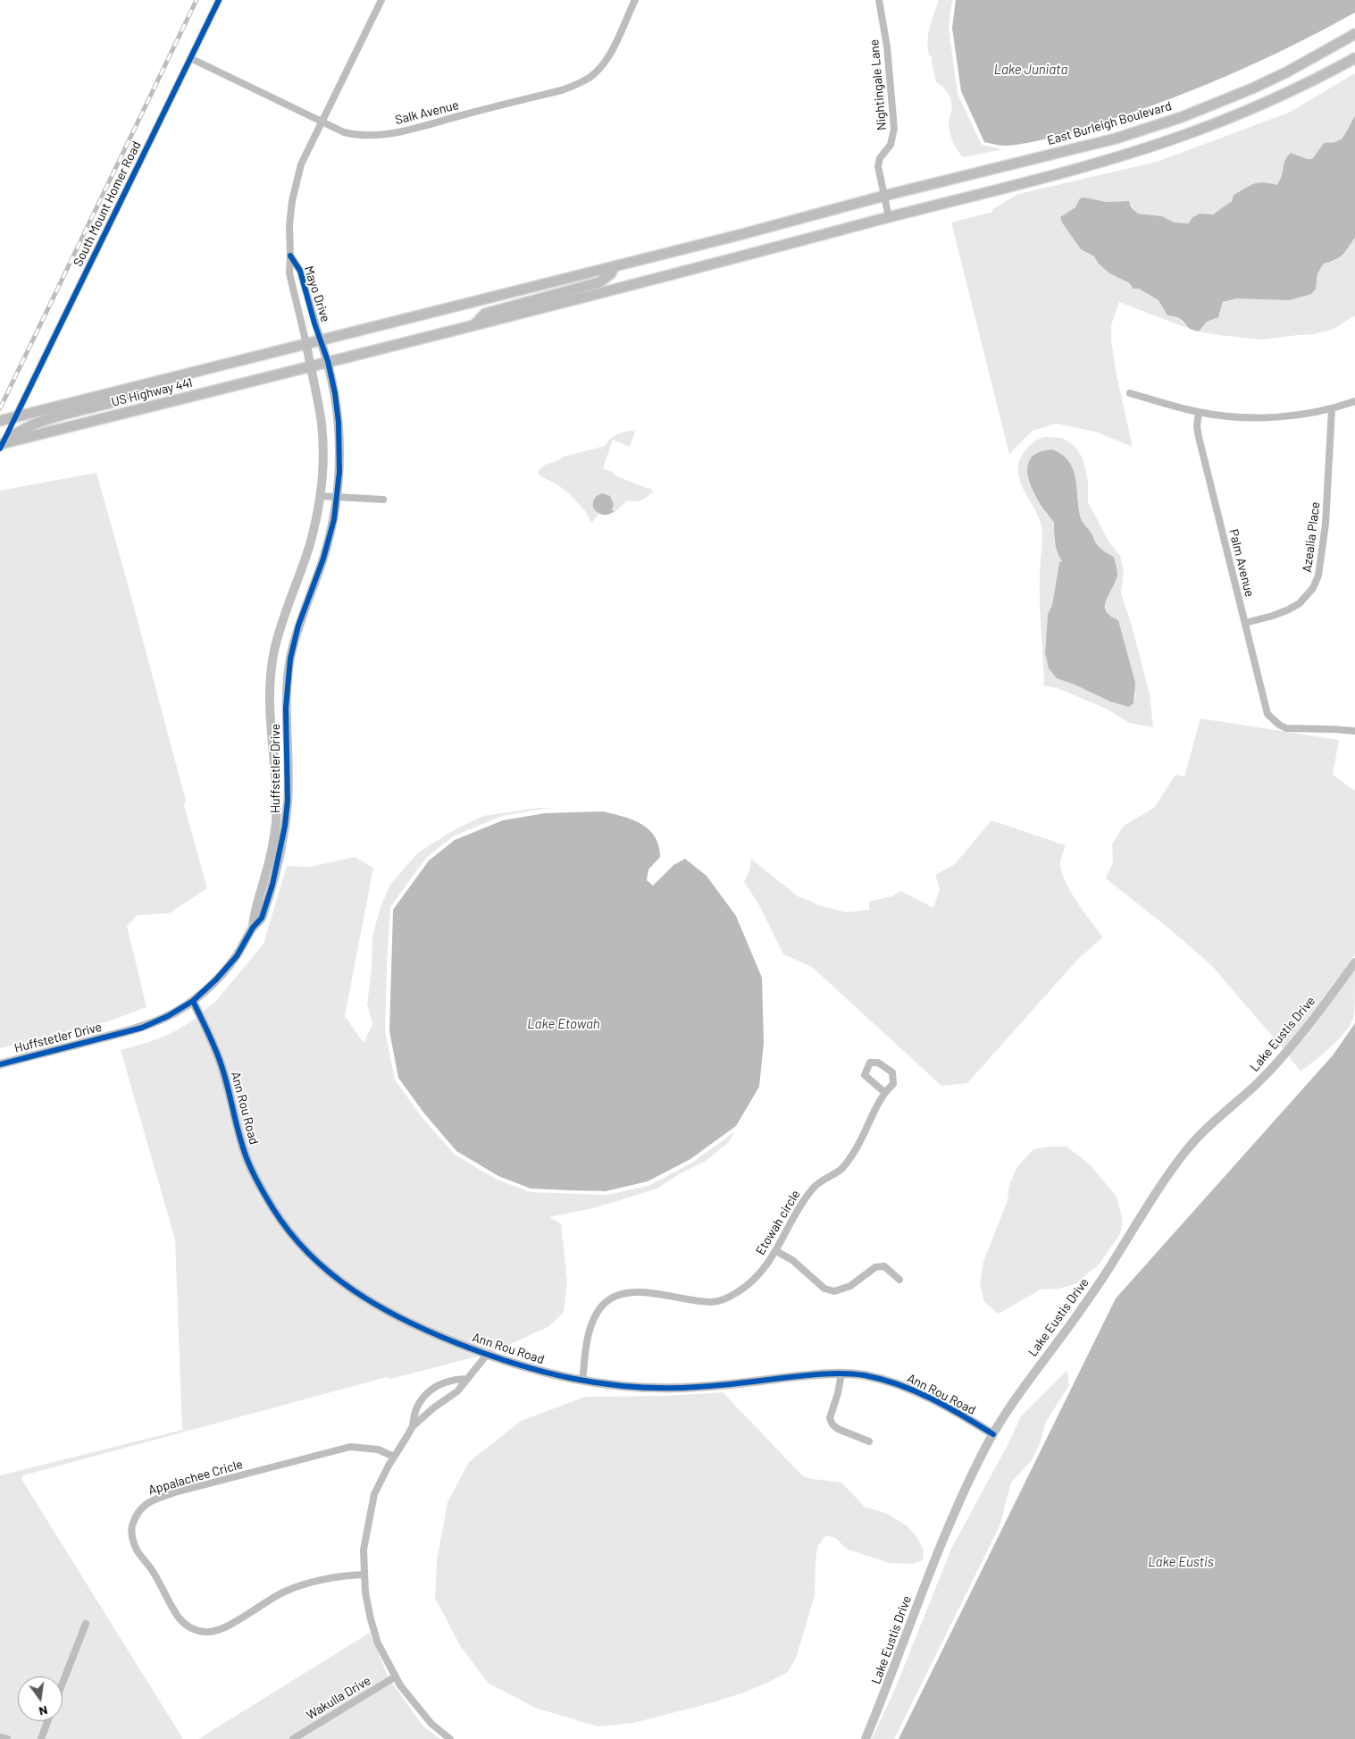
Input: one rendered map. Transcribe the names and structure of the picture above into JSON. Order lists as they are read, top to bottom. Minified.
{"streets":{"main road":["East Burleigh Boulevard","US Highway 441"],"street":["Nightingale Lane","Salk Avenue","South Mount Homer Road","Mayo Drive","Azealia Place","Palm Avenue","Huffstetler Drive","Lake Eustis Drive","Ann Rou Road","Etowah circle","Appalachee Cricle","Wakulla Drive"]},"crossings":[["Nightingale Lane","East Burleigh Boulevard"],["Nightingale Lane","US Highway 441"],["Salk Avenue","South Mount Homer Road"],["Salk Avenue","Mayo Drive"],["East Burleigh Boulevard","South Mount Homer Road"],["East Burleigh Boulevard","Mayo Drive"],["East Burleigh Boulevard","Huffstetler Drive"],["Mayo Drive","Huffstetler Drive"],["US Highway 441","Huffstetler Drive"],["Azealia Place","Palm Avenue"],["Huffstetler Drive","Ann Rou Road"],["Lake Eustis Drive","Ann Rou Road"],["Ann Rou Road","Etowah circle"]],"water":["Lake Juniata","Lake Etowah","Lake Eustis"],"north":"bottom"}
